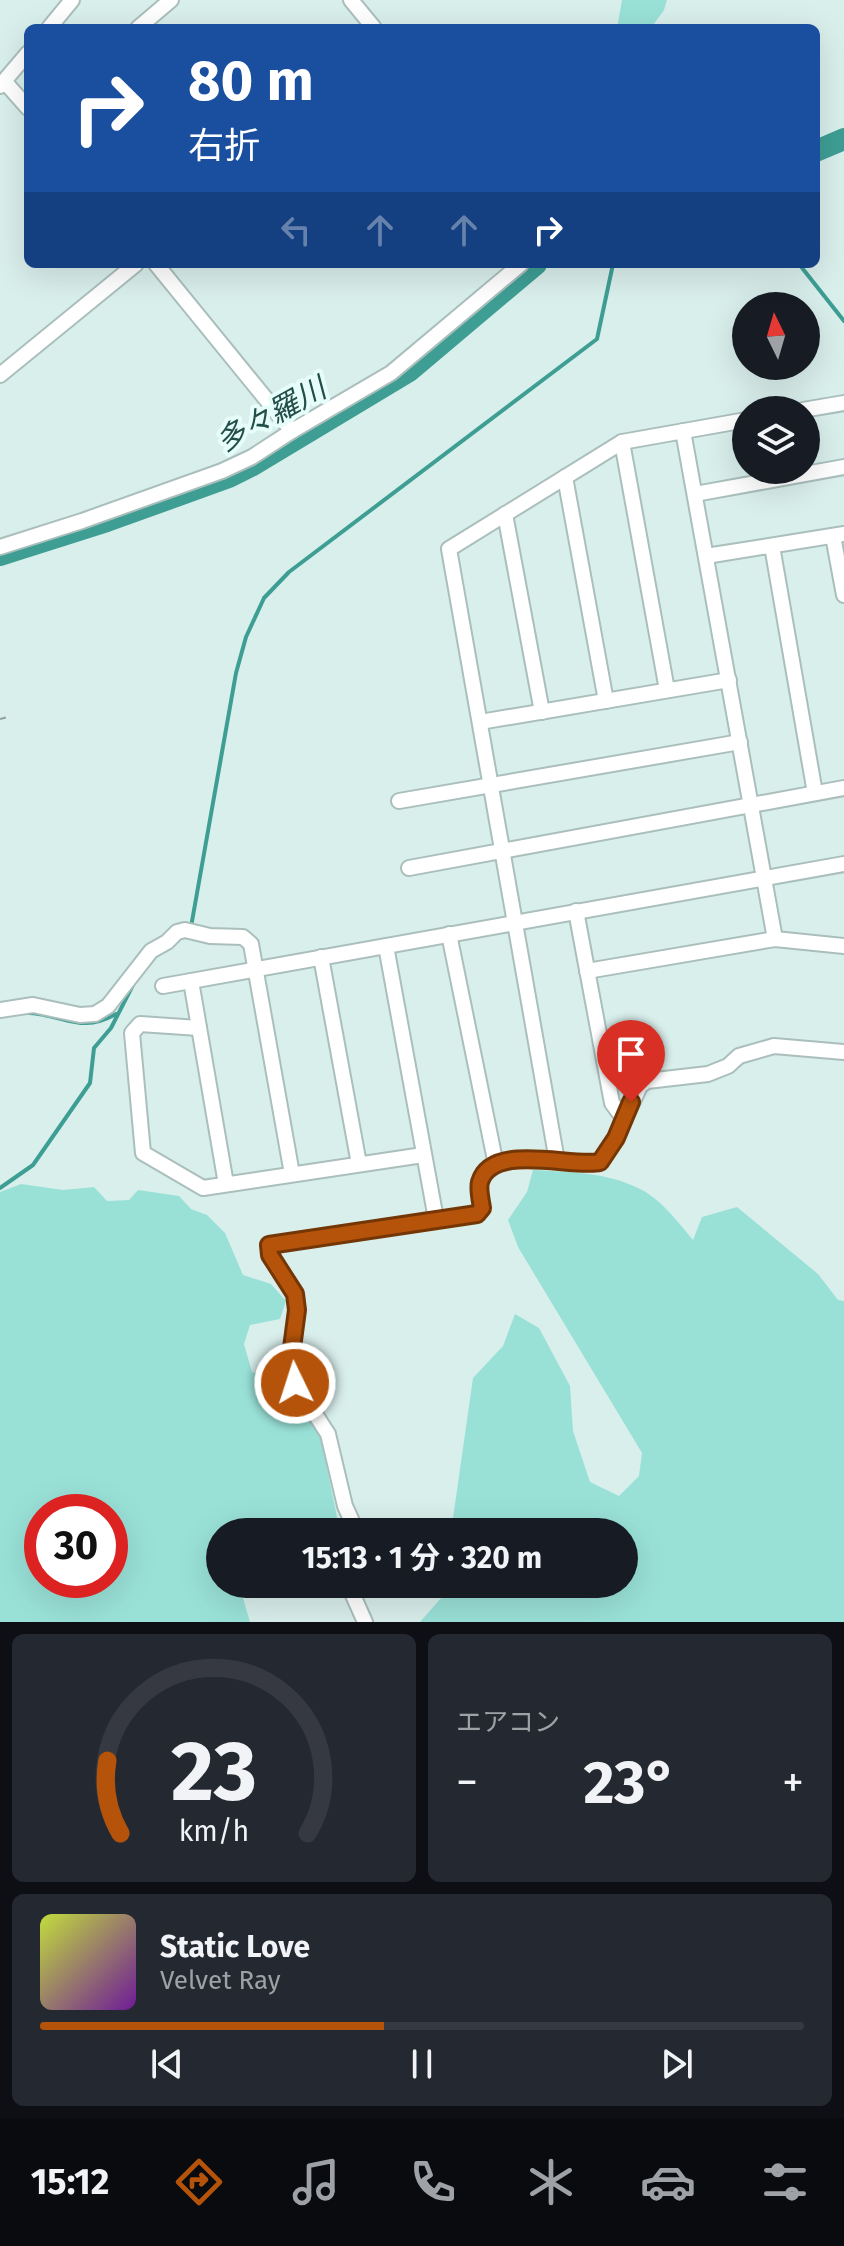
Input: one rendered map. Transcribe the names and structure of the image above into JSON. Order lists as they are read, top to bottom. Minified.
{"water":["多々羅川"],"north":"top","page":{"turn":["80 m","右折"],"limit":"30","trip":"15:13 · 1 分 · 320 m","tile":"エアコン","heat":["−","23°","+"],"song":["Static Love","Velvet Ray"],"tabs":"15:12","gauge":["23","km/h"]}}
